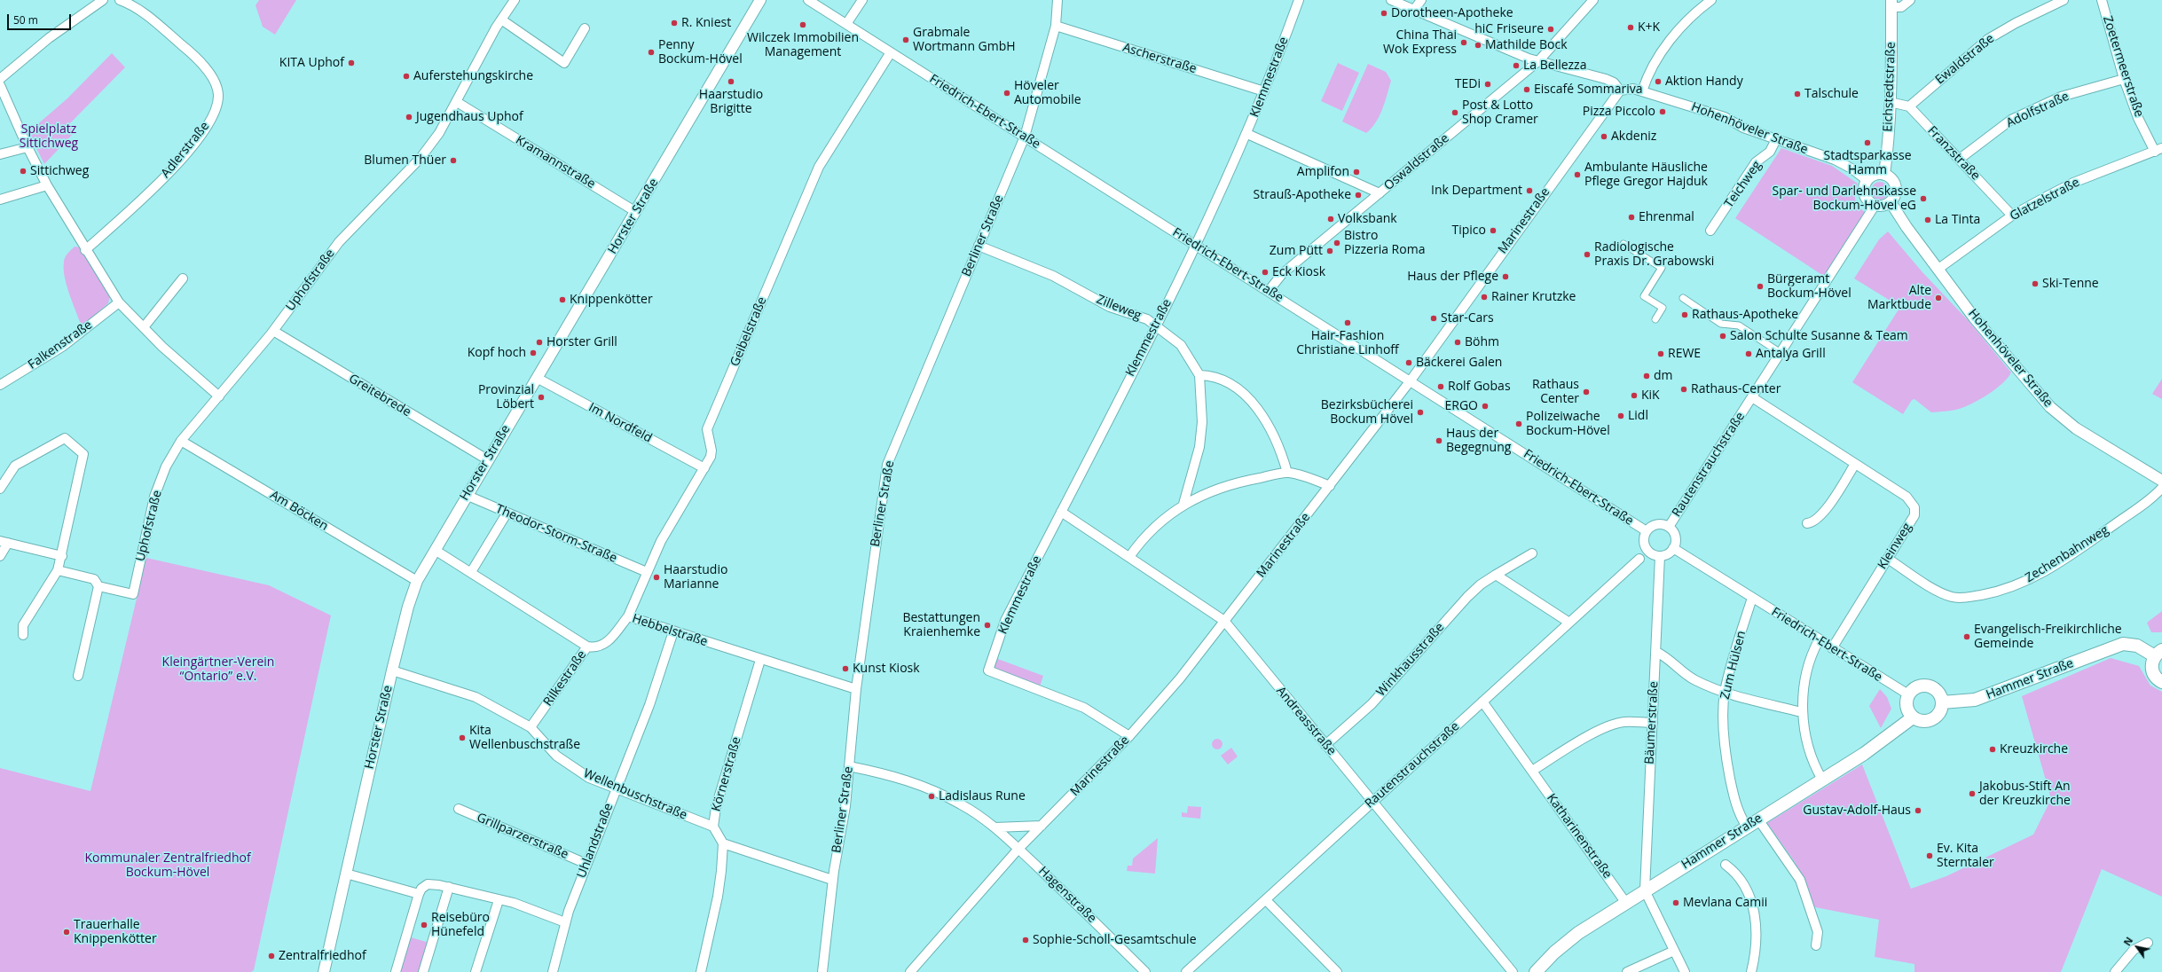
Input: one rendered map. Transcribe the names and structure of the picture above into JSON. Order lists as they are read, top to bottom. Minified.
{"streets":{"main road":["Hammer Straße"],"street":["Ascherstraße","Ewaldstraße","Zoetermeerstraße","Klemmestraße","Eichstedtstraße","Adolfstraße","Friedrich-Ebert-Straße","Hohenhöveler Straße","Adlerstraße","Franzstraße","Kramannstraße","Oswaldstraße","Teichweg","Glatzelstraße","Horster Straße","Marinestraße","Berliner Straße","Uphofstraße","Zilleweg","Geibelstraße","Falkenstraße","Greitebrede","Im Nordfeld","Rautenstrauchstraße","Am Böcken","Theodor-Storm-Straße","Kleinweg","Zechenbahnweg","Hebbelstraße","Winkhausstraße","Zum Hülsen","Rilkestraße","Andreasstraße","Bäumerstraße","Körnerstraße","Wellenbuschstraße","Grillparzerstraße","Katharinenstraße","Uhlandstraße","Hagenstraße"]},"crossings":[["Ascherstraße","Klemmestraße"],["Ascherstraße","Berliner Straße"],["Ewaldstraße","Franzstraße"],["Zoetermeerstraße","Adolfstraße"],["Zoetermeerstraße","Glatzelstraße"],["Klemmestraße","Friedrich-Ebert-Straße"],["Klemmestraße","Oswaldstraße"],["Klemmestraße","Marinestraße"],["Klemmestraße","Zilleweg"],["Klemmestraße","Andreasstraße"],["Eichstedtstraße","Hohenhöveler Straße"],["Eichstedtstraße","Rautenstrauchstraße"],["Adolfstraße","Franzstraße"],["Friedrich-Ebert-Straße","Oswaldstraße"],["Friedrich-Ebert-Straße","Marinestraße"],["Friedrich-Ebert-Straße","Berliner Straße"],["Friedrich-Ebert-Straße","Geibelstraße"],["Friedrich-Ebert-Straße","Rautenstrauchstraße"],["Friedrich-Ebert-Straße","Kleinweg"],["Friedrich-Ebert-Straße","Zum Hülsen"],["Friedrich-Ebert-Straße","Hammer Straße"],["Friedrich-Ebert-Straße","Bäumerstraße"],["Hohenhöveler Straße","Teichweg"],["Hohenhöveler Straße","Glatzelstraße"],["Hohenhöveler Straße","Marinestraße"],["Hohenhöveler Straße","Rautenstrauchstraße"],["Franzstraße","Glatzelstraße"],["Kramannstraße","Horster Straße"],["Kramannstraße","Uphofstraße"],["Horster Straße","Greitebrede"],["Horster Straße","Im Nordfeld"],["Horster Straße","Am Böcken"],["Horster Straße","Theodor-Storm-Straße"],["Horster Straße","Wellenbuschstraße"],["Marinestraße","Andreasstraße"],["Marinestraße","Hagenstraße"],["Berliner Straße","Zilleweg"],["Berliner Straße","Hebbelstraße"],["Uphofstraße","Greitebrede"],["Uphofstraße","Am Böcken"],["Geibelstraße","Im Nordfeld"],["Geibelstraße","Theodor-Storm-Straße"],["Geibelstraße","Hebbelstraße"],["Rautenstrauchstraße","Kleinweg"],["Rautenstrauchstraße","Andreasstraße"],["Rautenstrauchstraße","Bäumerstraße"],["Rautenstrauchstraße","Katharinenstraße"],["Kleinweg","Zechenbahnweg"],["Hebbelstraße","Rilkestraße"],["Hebbelstraße","Körnerstraße"],["Hebbelstraße","Uhlandstraße"],["Winkhausstraße","Andreasstraße"],["Zum Hülsen","Hammer Straße"],["Rilkestraße","Wellenbuschstraße"],["Hammer Straße","Bäumerstraße"],["Hammer Straße","Katharinenstraße"],["Körnerstraße","Wellenbuschstraße"],["Wellenbuschstraße","Uhlandstraße"],["Grillparzerstraße","Uhlandstraße"]],"parks":["Spielplatz Sittichweg","Kleingärtner-Verein “Ontario” e.V.","Kommunaler Zentralfriedhof Bockum-Hövel"],"places":["Dorotheen-Apotheke","R. Kniest","Wilczek Immobilien Management","K+K","hiC Friseure","Grabmale Wortmann GmbH","China Thai Wok Express","Mathilde Bock","Penny Bockum-Hövel","KITA Uphof","La Bellezza","Auferstehungskirche","Haarstudio Brigitte","Aktion Handy","TEDi","Eiscafé Sommariva","Höveler Automobile","Talschule","Pizza Piccolo","Post & Lotto Shop Cramer","Jugendhaus Uphof","Akdeniz","Stadtsparkasse Hamm","Blumen Thüer","Sittichweg","Amplifon","Ambulante Häusliche Pflege Gregor Hajduk","Ink Department","Strauß-Apotheke","Spar- und Darlehnskasse Bockum-Hövel eG","Ehrenmal","Volksbank","La Tinta","Tipico","Bistro Pizzeria Roma","Zum Pütt","Radiologische Praxis Dr. Grabowski","Eck Kiosk","Haus der Pflege","Ski-Tenne","Bürgeramt Bockum-Hövel","Rainer Krutzke","Alte Marktbude","Knippenkötter","Rathaus-Apotheke","Star-Cars","Hair-Fashion Christiane Linhoff","Salon Schulte Susanne & Team","Horster Grill","Böhm","Kopf hoch","REWE","Antalya Grill","Bäckerei Galen","dm","Rolf Gobas","Rathaus-Center","Rathaus Center","KiK","Provinzial Löbert","ERGO","Bezirksbücherei Bockum Hövel","Lidl","Polizeiwache Bockum-Hövel","Haus der Begegnung","Haarstudio Marianne","Bestattungen Kraienhemke","Evangelisch-Freikirchliche Gemeinde","Kunst Kiosk","Kita Wellenbuschstraße","Kreuzkirche","Jakobus-Stift An der Kreuzkirche","Ladislaus Rune","Gustav-Adolf-Haus","Ev. Kita Sterntaler","Mevlana Camii","Reisebüro Hünefeld","Trauerhalle Knippenkötter","Sophie-Scholl-Gesamtschule","Zentralfriedhof"],"scale_bar":"50 m","north":"top left"}
